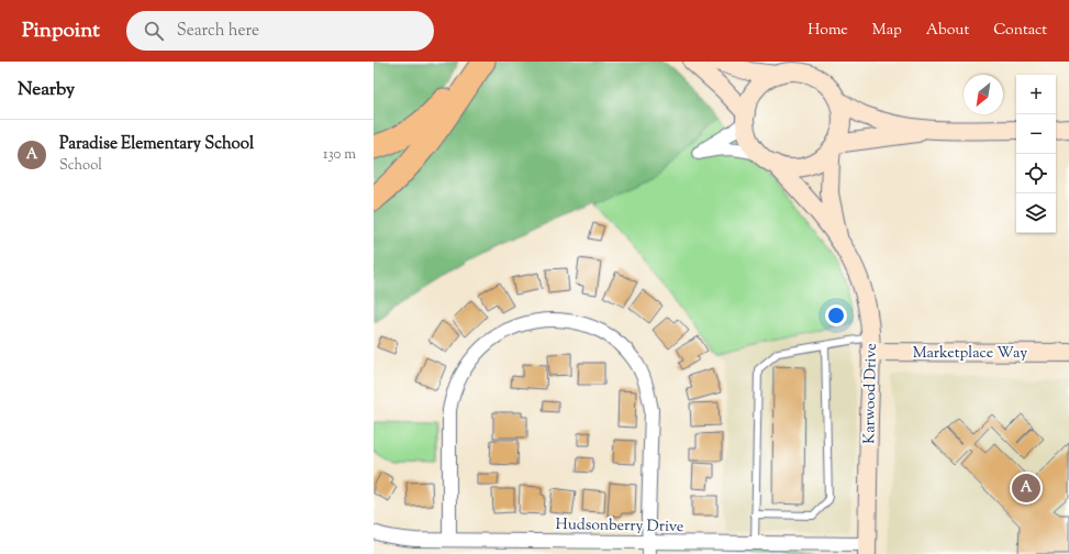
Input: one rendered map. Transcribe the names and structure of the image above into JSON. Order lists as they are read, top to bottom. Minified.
{"streets":{"main road":["Marketplace Way","Karwood Drive"],"street":["Hudsonberry Drive"]},"crossings":[["Marketplace Way","Karwood Drive"],["Karwood Drive","Hudsonberry Drive"]],"north":"bottom left","page":{"header":"Pinpoint","search":"Search here","nav":["Home","Map","About","Contact"],"heading":"Nearby","map_buttons":["+","−"],"list":[{"mark":"A","name":"Paradise Elementary School","note":"School","value":"130 m"}],"pins":"A"}}
